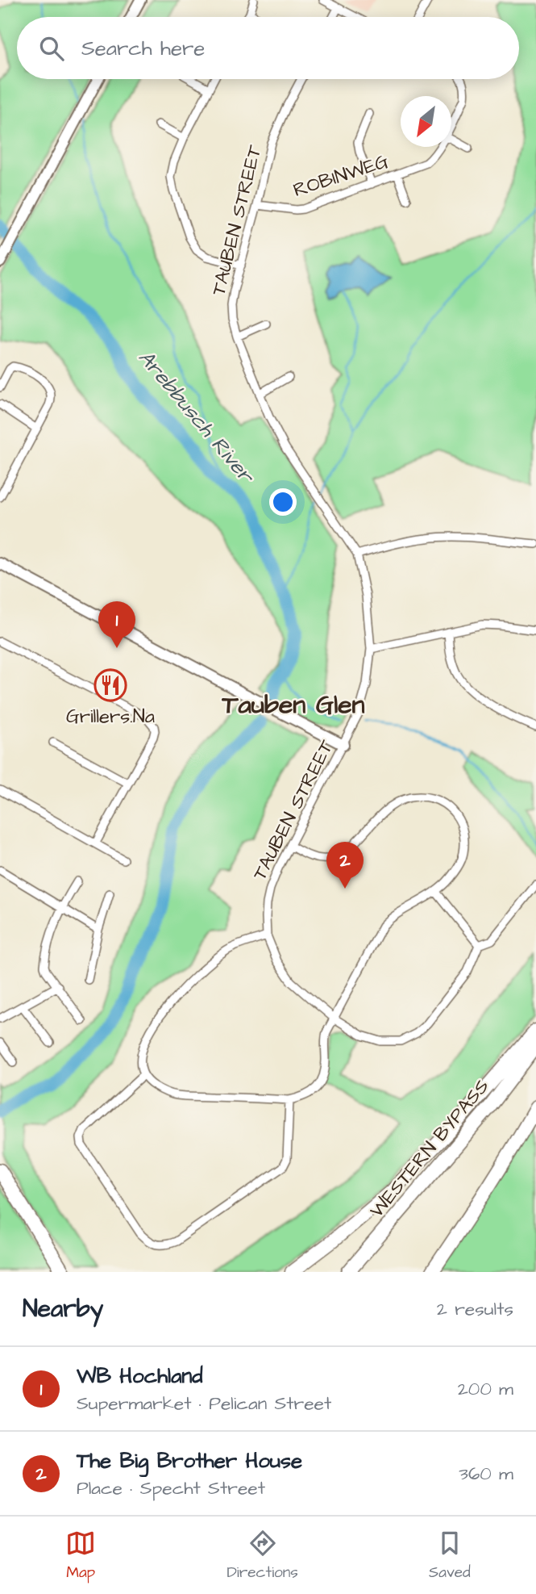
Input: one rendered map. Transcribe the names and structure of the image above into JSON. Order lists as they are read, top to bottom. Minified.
{"streets":{"highway":["WESTERN BYPASS"],"street":["ROBINWEG","TAUBEN STREET"]},"crossings":[["ROBINWEG","TAUBEN STREET"]],"districts":["Tauben Glen"],"water":["Arebbusch River"],"places":{"restaurant":["Grillers.Na"]},"north":"bottom left","page":{"search":"Search here","pins":["1","2"],"heading":["Nearby","2 results"],"list":[{"mark":"1","name":"WB Hochland","note":"Supermarket · Pelican Street","value":"200 m"},{"mark":"2","name":"The Big Brother House","note":"Place · Specht Street","value":"360 m"}],"nav":["Map","Directions","Saved"]}}
